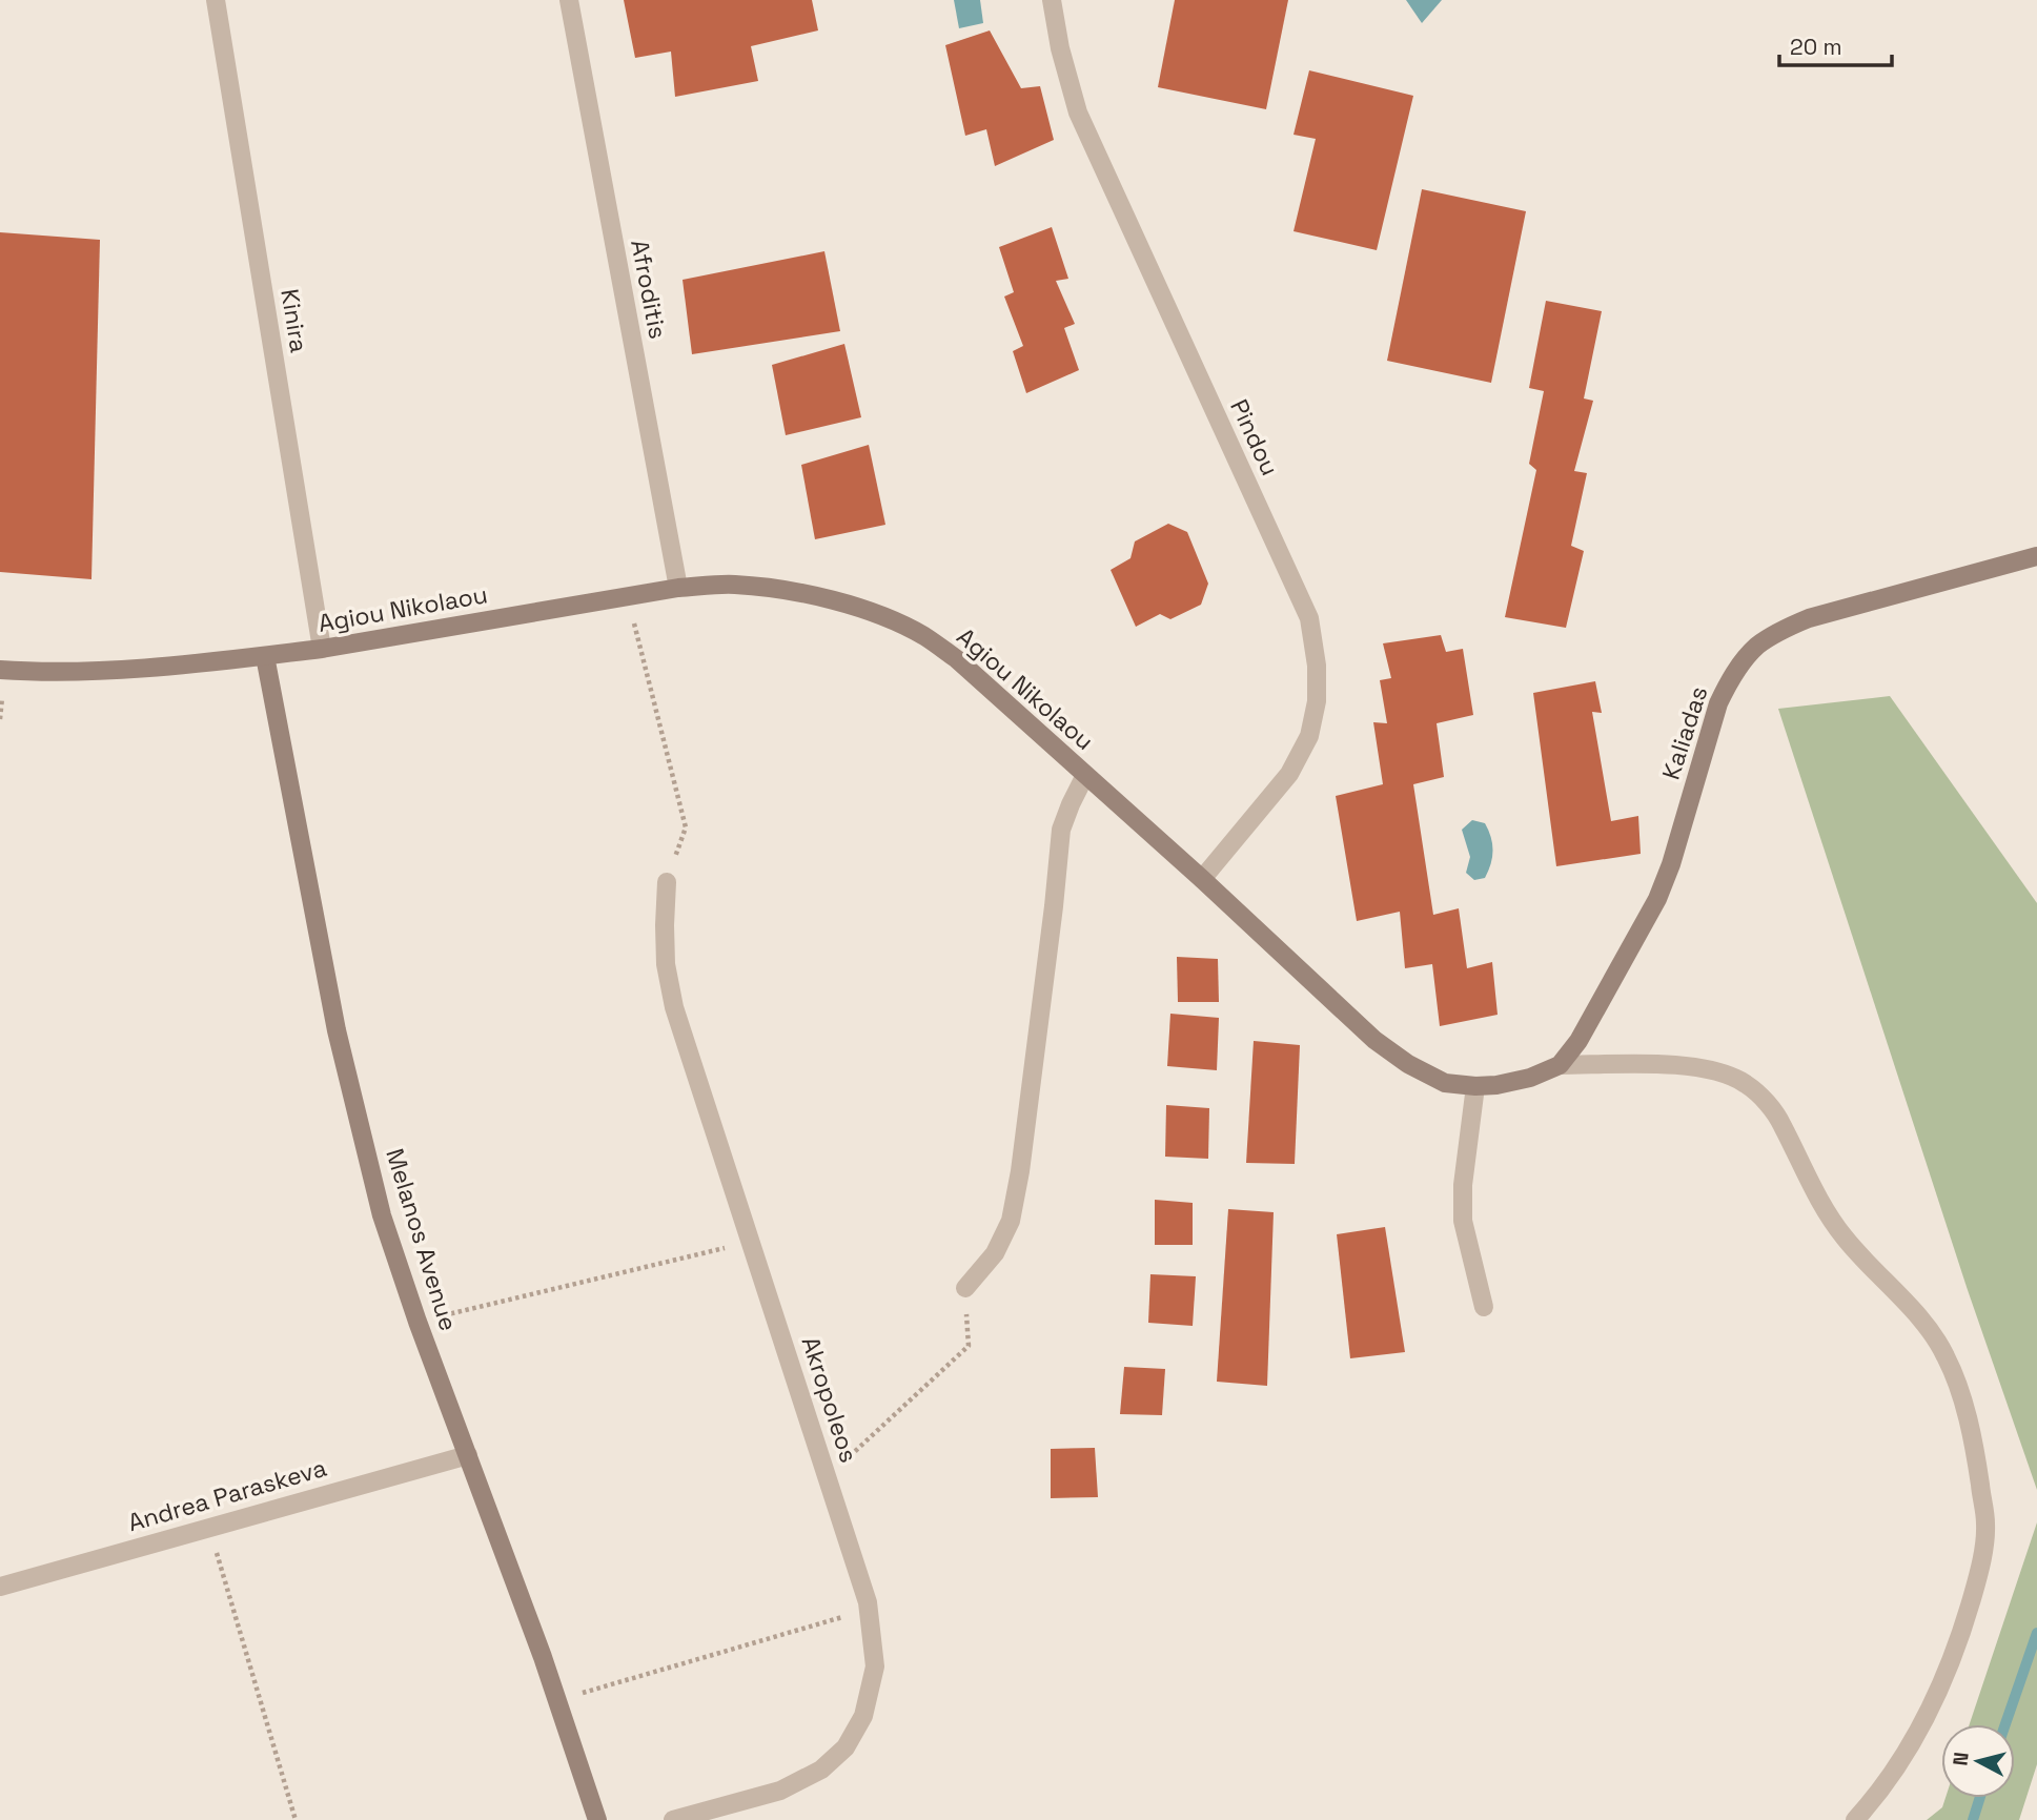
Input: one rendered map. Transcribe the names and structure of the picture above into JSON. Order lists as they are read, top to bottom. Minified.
{"streets":{"street":["Afroditis","Kinira","Pindou","Agiou Nikolaou","Kaliadas","Melanos Avenue","Akropoleos","Andrea Paraskeva"]},"crossings":[["Afroditis","Agiou Nikolaou"],["Kinira","Agiou Nikolaou"],["Pindou","Agiou Nikolaou"],["Agiou Nikolaou","Kaliadas"],["Agiou Nikolaou","Melanos Avenue"],["Melanos Avenue","Andrea Paraskeva"]],"scale_bar":"20 m","north":"left"}
